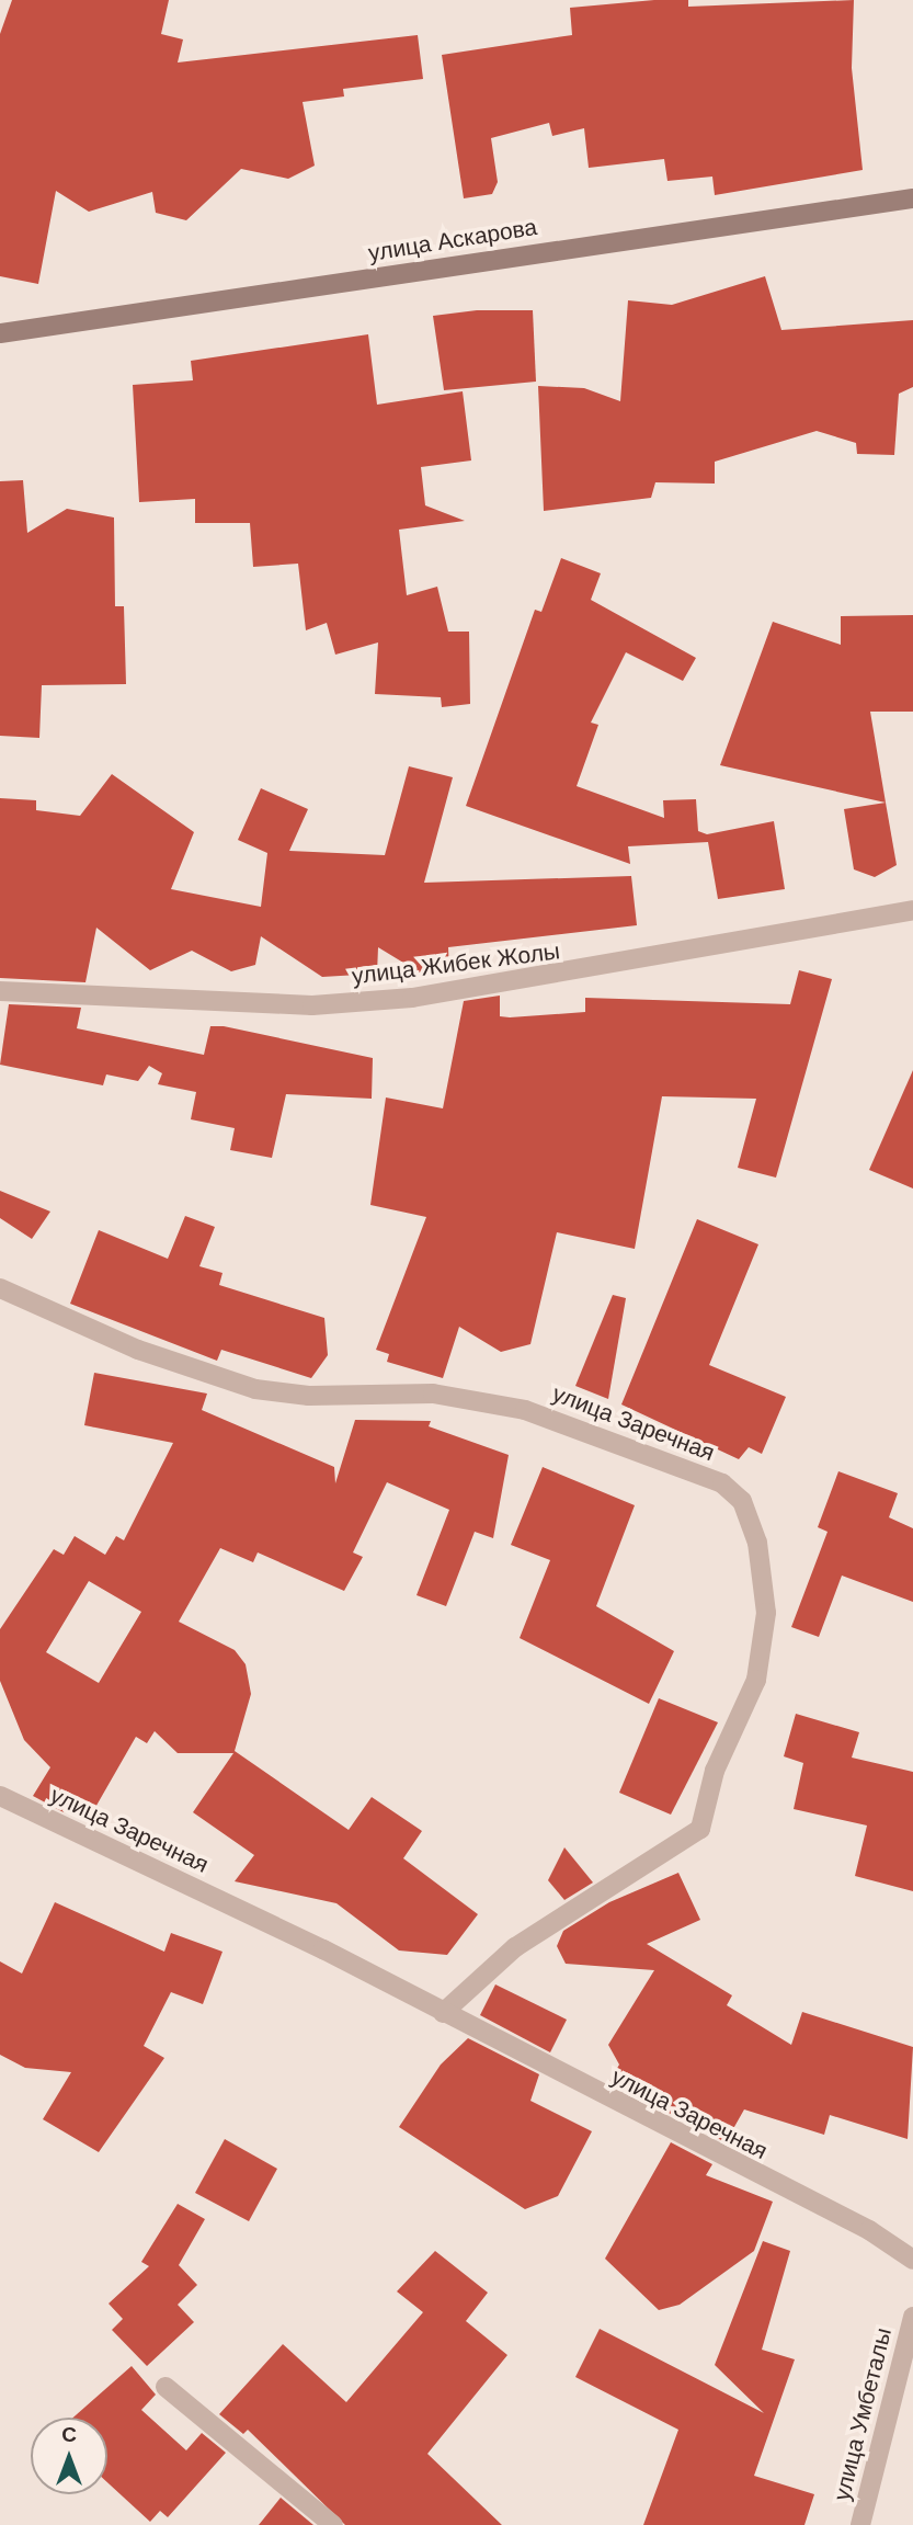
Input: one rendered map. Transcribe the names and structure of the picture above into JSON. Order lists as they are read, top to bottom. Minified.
{"streets":{"street":["улица Аскарова","улица Жибек Жолы","улица Заречная","улица Умбеталы"]},"north":"top"}
